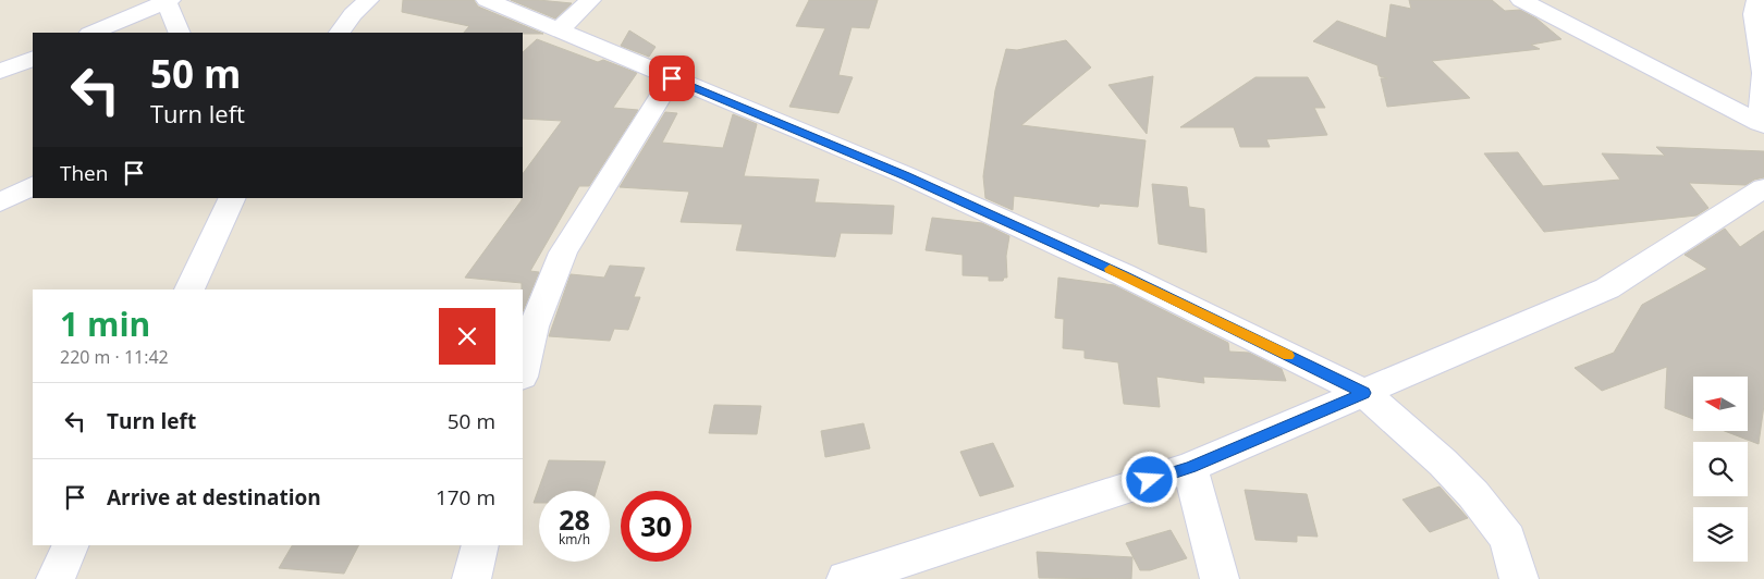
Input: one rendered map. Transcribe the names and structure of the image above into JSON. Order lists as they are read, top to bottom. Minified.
{"north":"left","page":{"turn":["50 m","Turn left"],"then":"Then","heading":["1 min","220 m · 11:42"],"list":[{"name":"Turn left","value":"50 m"},{"name":"Arrive at destination","value":"170 m"}],"speed":"28 km/h","limit":"30"}}
